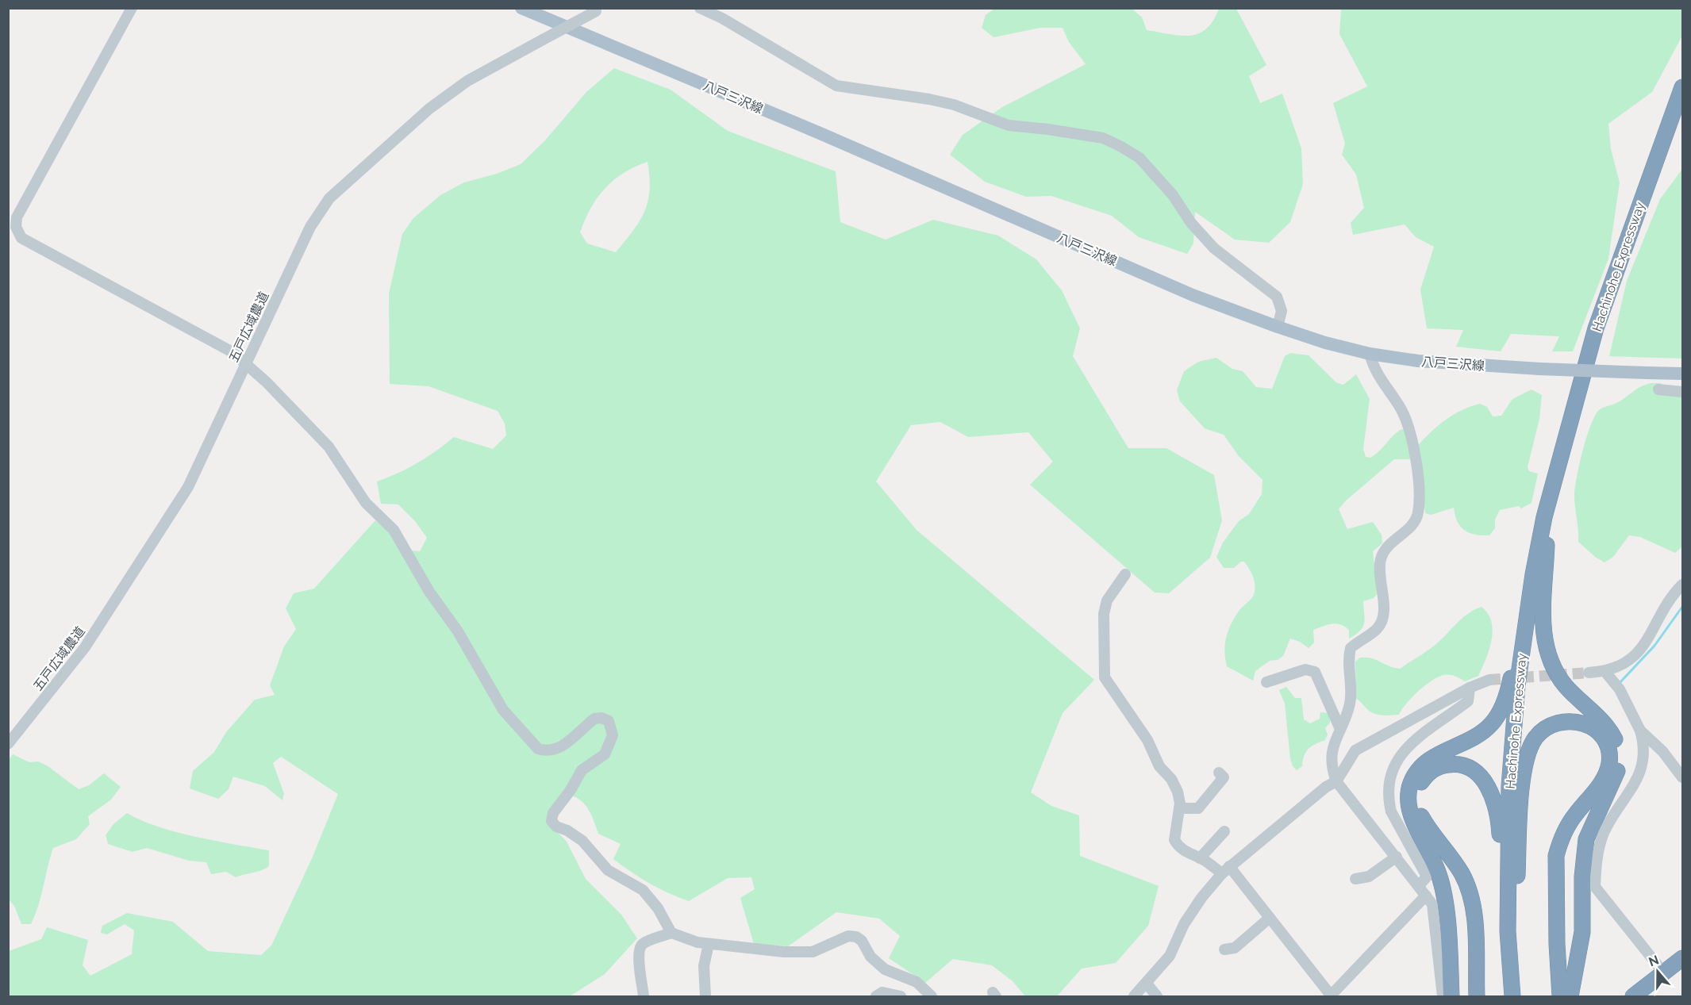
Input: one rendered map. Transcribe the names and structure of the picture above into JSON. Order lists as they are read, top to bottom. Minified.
{"streets":{"highway":["Hachinohe Expressway"],"main road":["八戸三沢線"],"street":["五戸広域農道"]},"north":"top"}
